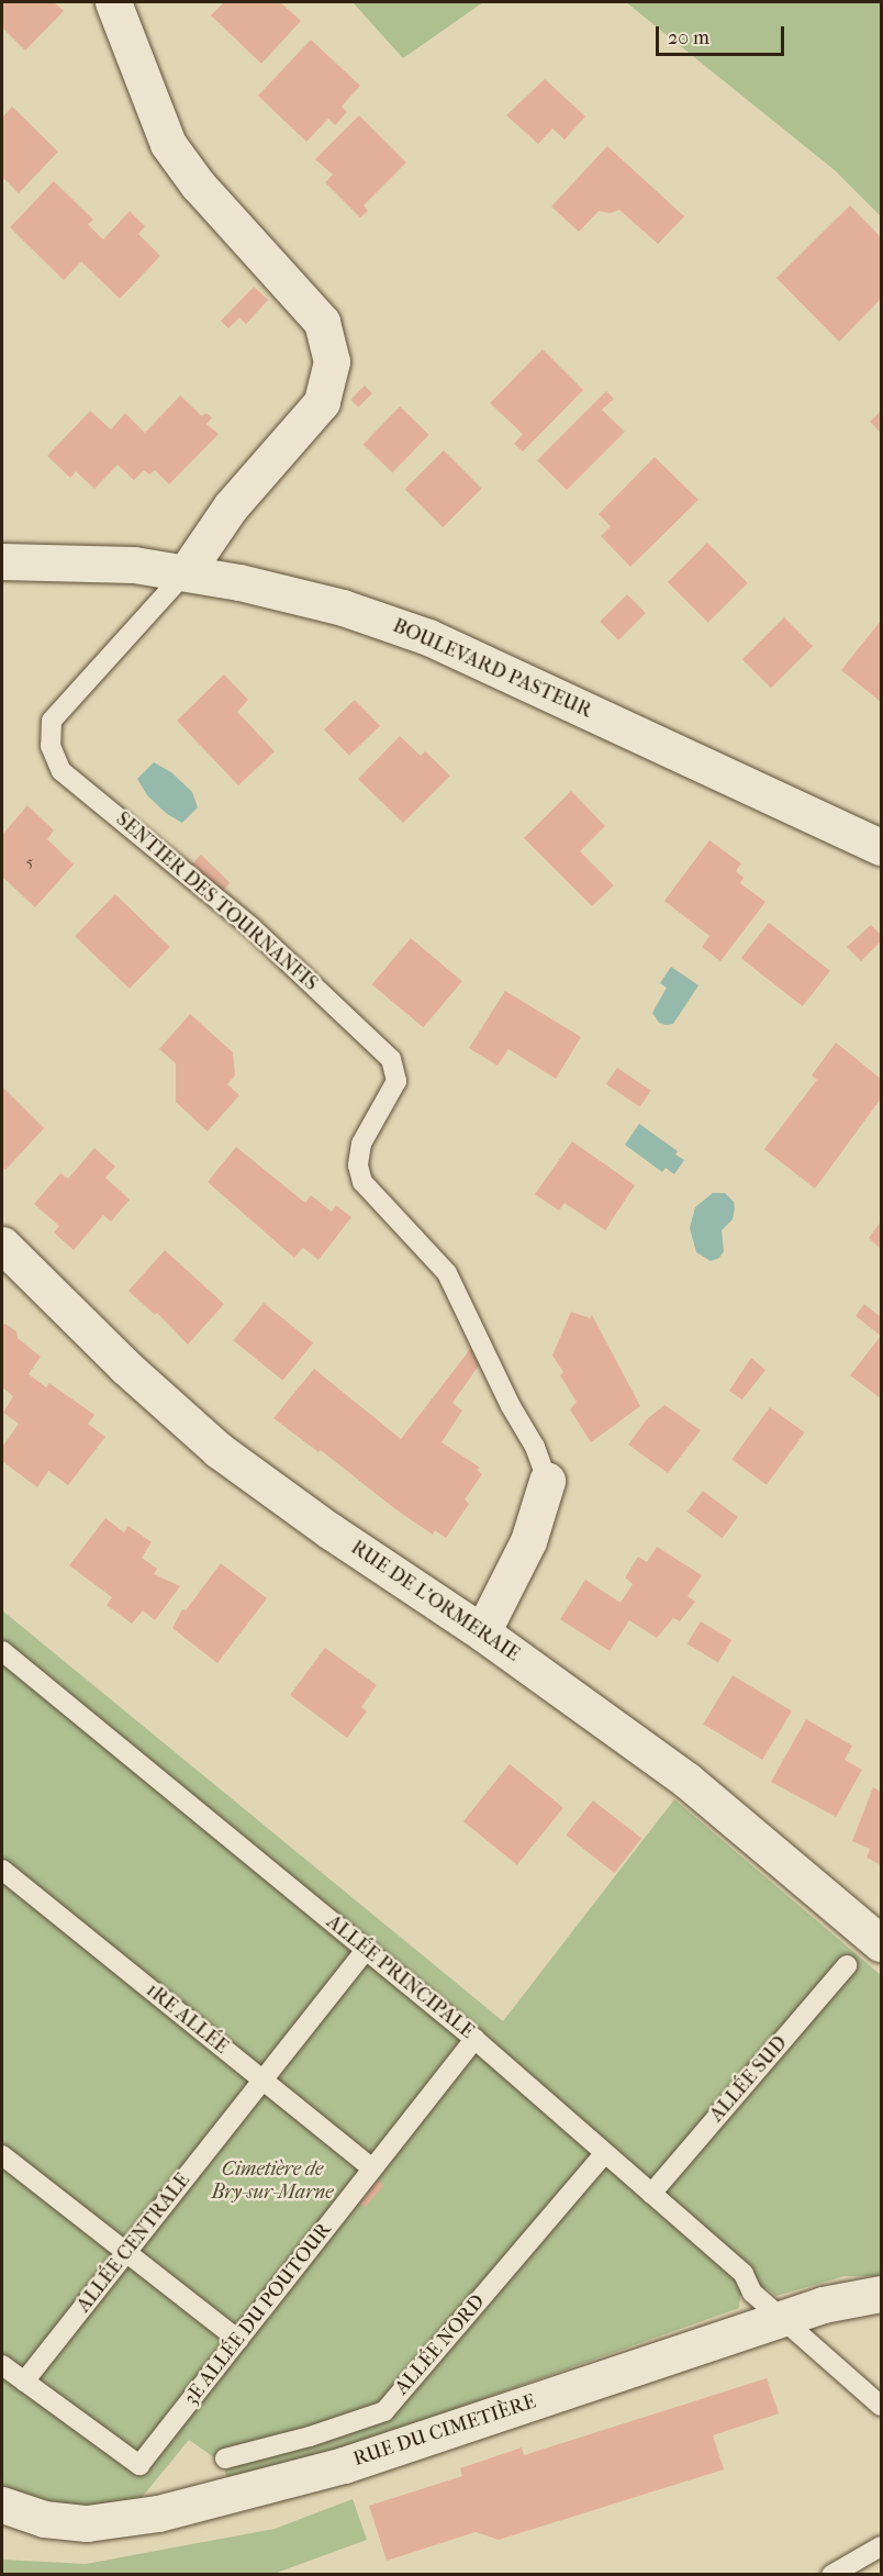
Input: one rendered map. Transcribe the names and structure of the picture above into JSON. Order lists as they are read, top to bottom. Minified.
{"streets":{"street":["BOULEVARD PASTEUR","SENTIER DES TOURNANFIS","RUE DE L'ORMERAIE","RUE DU CIMETIÈRE"],"lane":["ALLÉE PRINCIPALE","1RE ALLÉE","ALLÉE SUD","ALLÉE CENTRALE","3E ALLÉE DU POUTOUR","ALLÉE NORD"]},"crossings":[["BOULEVARD PASTEUR","SENTIER DES TOURNANFIS"],["SENTIER DES TOURNANFIS","RUE DE L'ORMERAIE"],["ALLÉE PRINCIPALE","ALLÉE SUD"],["ALLÉE PRINCIPALE","ALLÉE CENTRALE"],["ALLÉE PRINCIPALE","3E ALLÉE DU POUTOUR"],["ALLÉE PRINCIPALE","ALLÉE NORD"],["ALLÉE PRINCIPALE","RUE DU CIMETIÈRE"],["1RE ALLÉE","ALLÉE CENTRALE"],["1RE ALLÉE","3E ALLÉE DU POUTOUR"],["ALLÉE CENTRALE","3E ALLÉE DU POUTOUR"]],"parks":["Cimetière de Bry-sur-Marne"],"house_numbers":["5"],"scale_bar":"20 m"}
